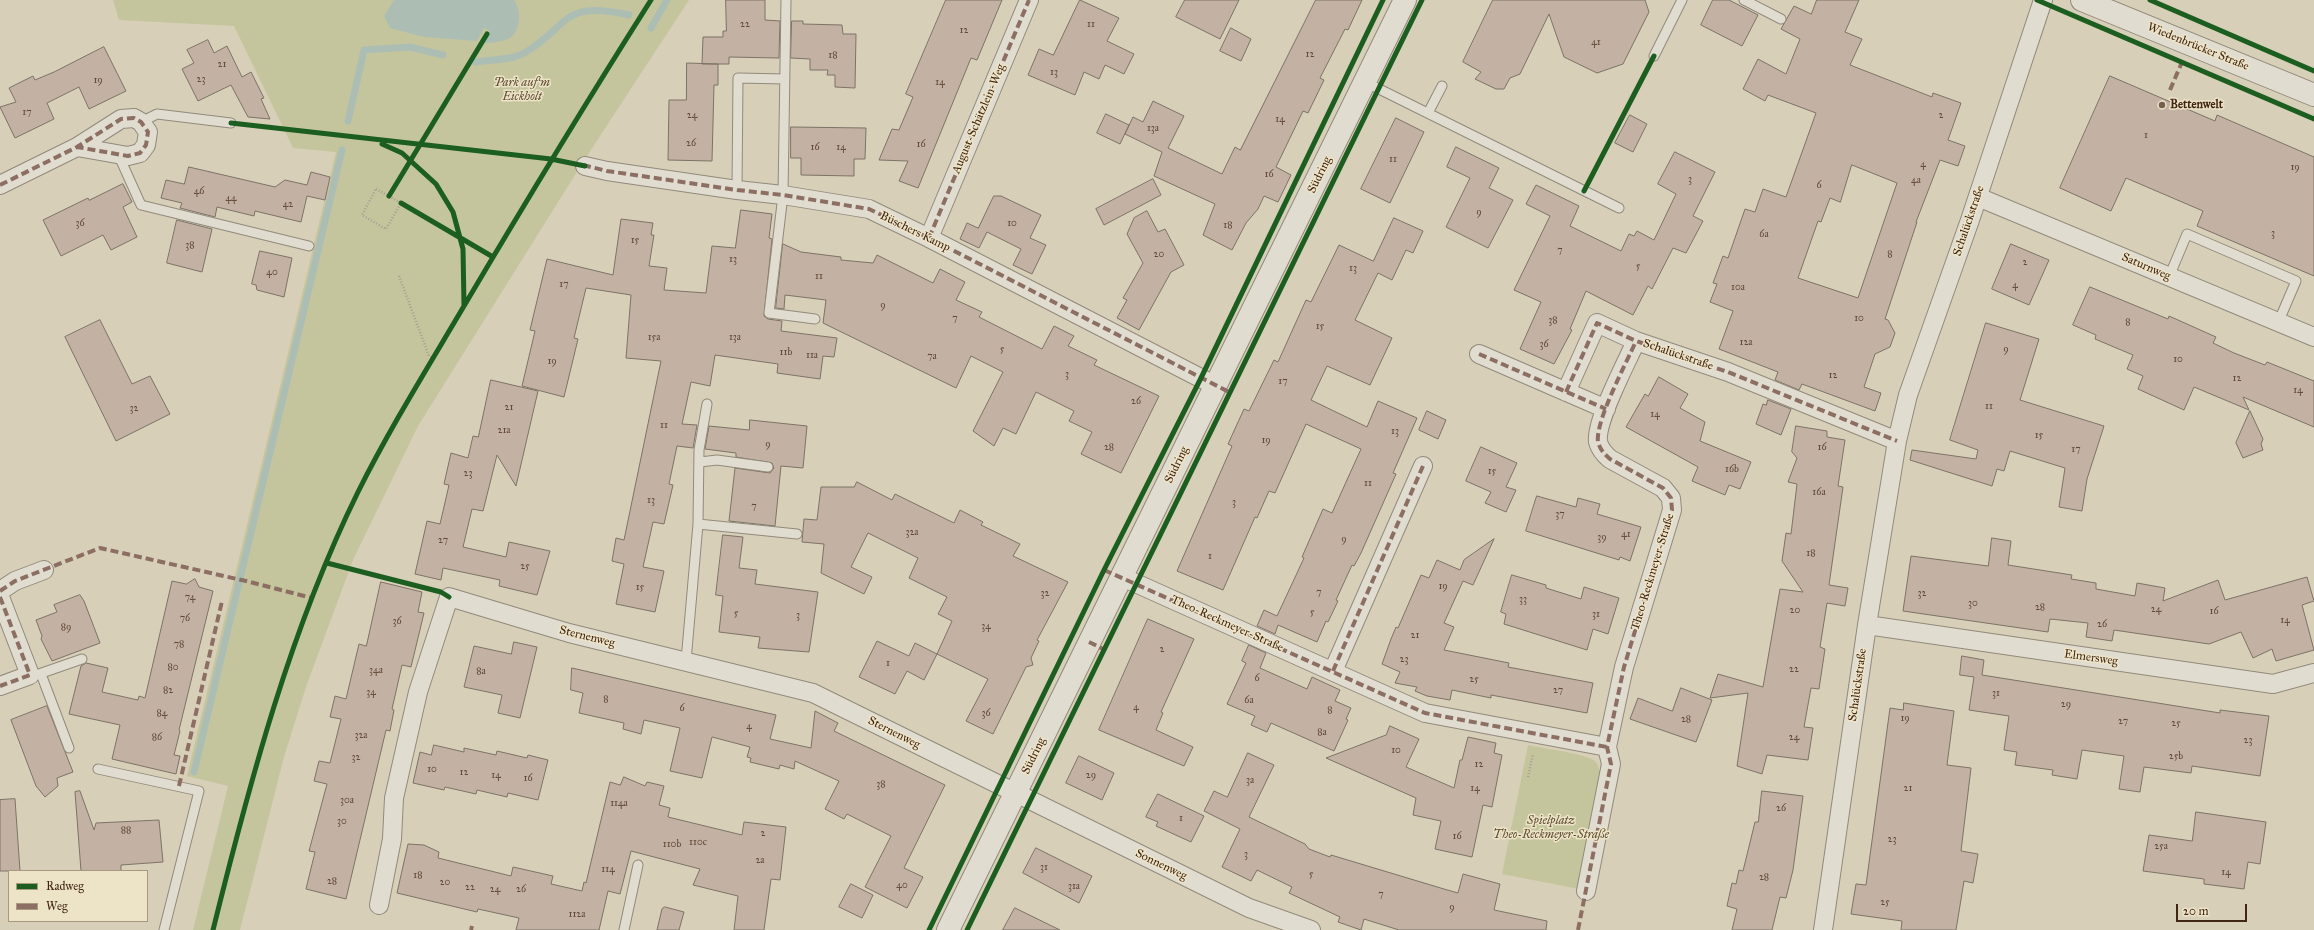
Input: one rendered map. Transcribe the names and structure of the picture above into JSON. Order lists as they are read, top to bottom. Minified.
{"streets":{"street":["Wiedenbrücker Straße","August-Schätzlein-Weg","Südring","Schalückstraße","Büschers Kamp","Saturnweg","Theo-Reckmeyer-Straße","Sternenweg","Elmersweg","Sonnenweg"]},"crossings":[["August-Schätzlein-Weg","Büschers Kamp"],["Südring","Büschers Kamp"],["Südring","Theo-Reckmeyer-Straße"],["Südring","Sternenweg"],["Südring","Sonnenweg"],["Schalückstraße","Saturnweg"],["Schalückstraße","Theo-Reckmeyer-Straße"],["Schalückstraße","Elmersweg"],["Sternenweg","Sonnenweg"]],"parks":["Park auf‘m Eickholt","Spielplatz Theo-Reckmeyer-Straße"],"places":["Bettenwelt"],"house_numbers":["22","11","12","41","12","18","21","13","23","19","14","17","24","2","14","13a","1","26","16","16","14","11","4","19","16","3","4a","6","46","44","42","9","36","10","18","3","6a","15","38","7","20","8","13","2","5","13","40","11","17","4","10a","9","7","10","38","8","15","15a","13a","12a","36","5","9","11b","11a","7a","10","19","3","12","12","17","14","26","11","21","32","14","11","21a","13","15","19","9","28","16","17","16b","15","23","11","16a","13","3","7","37","32a","41","39","9","27","18","1","25","19","15","7","32","32","74","33","30","28","24","20","16","5","5","31","3","76","14","36","26","34","89","21","78","2","23","1","80","22","34a","8a","6","25","82","27","34","31","8","6a","29","4","6","8","84","36","19","28","27","25","4","8a","32a","86","24","23","10","25b","32","12","10","12","14","29","16","3a","38","14","21","30a","114a","26","1","30","88","2","16","23","110c","110b","25a","3","2a","31","114","14","5","18","28","28","20","40","31a","22","24","26","7","25","9","112a"],"legend":["Radweg","Weg"],"scale_bar":"20 m"}
